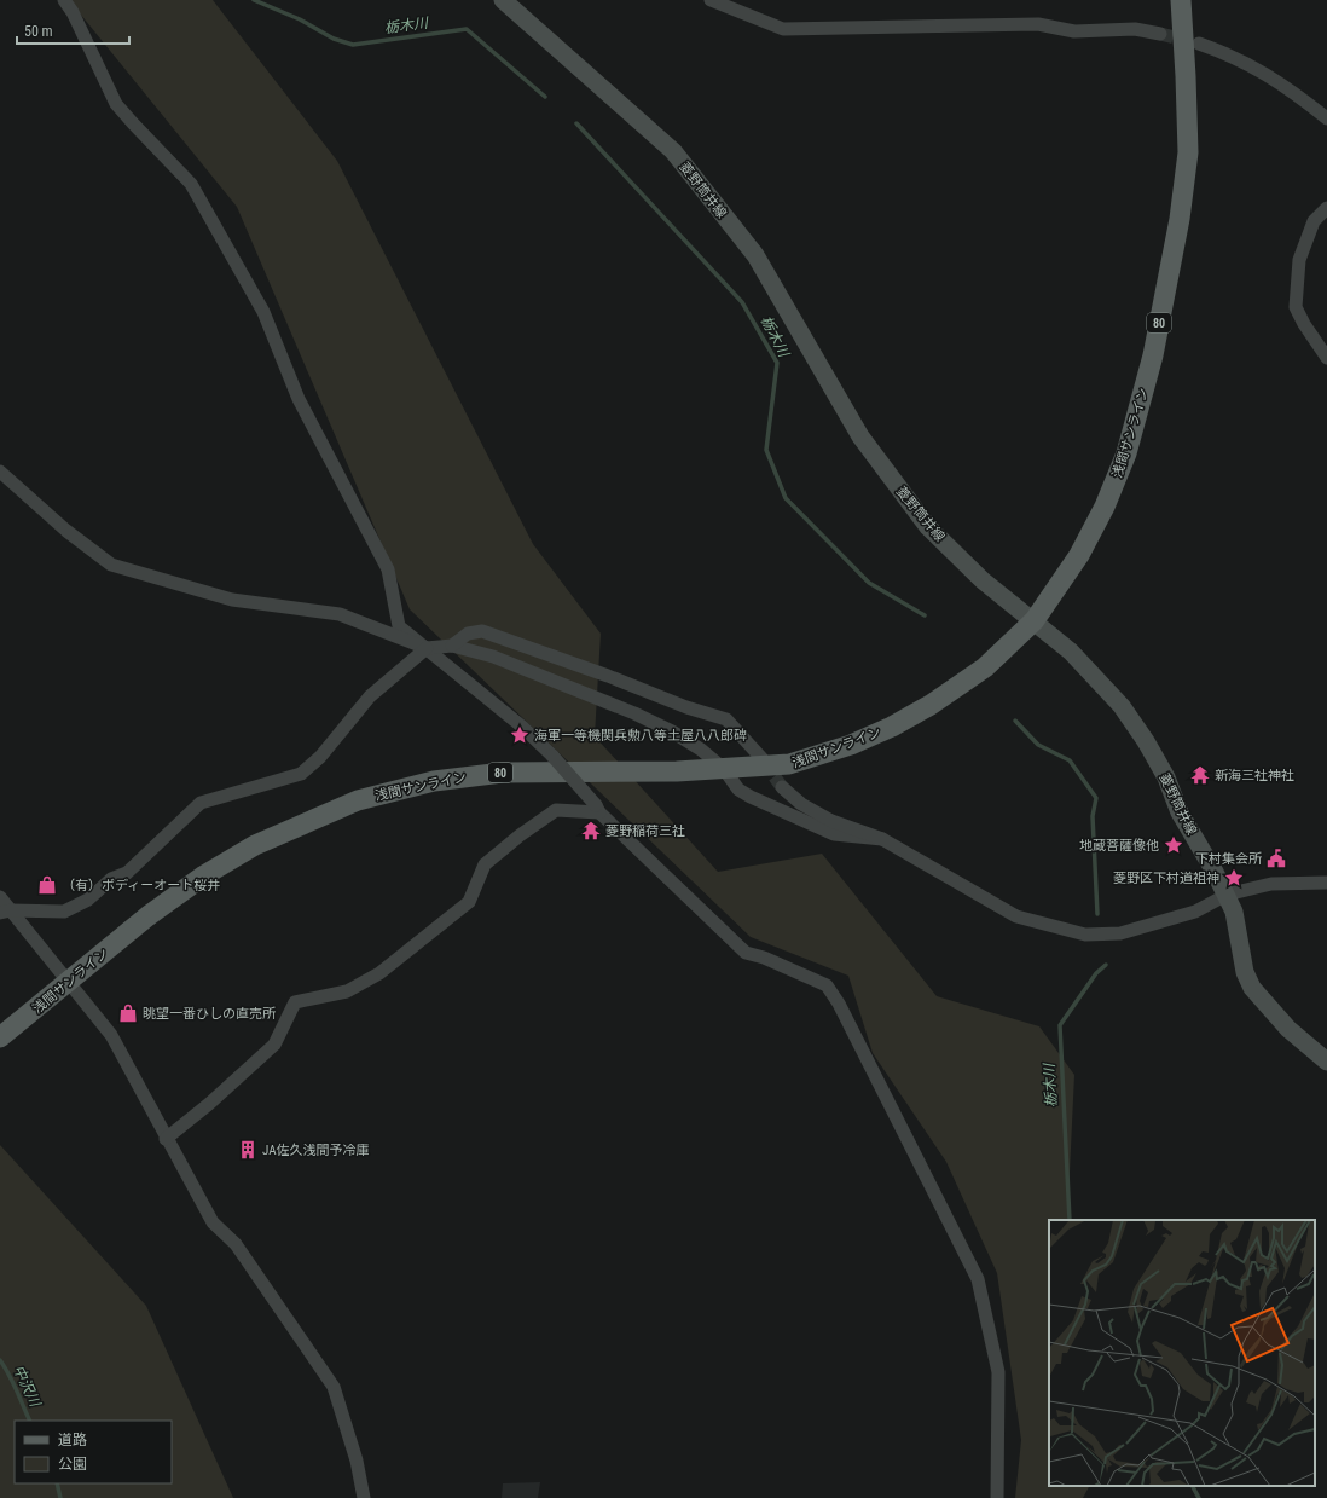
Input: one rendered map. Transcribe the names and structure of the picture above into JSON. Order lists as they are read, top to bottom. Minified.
{"streets":{"main road":["菱野筒井線","80","浅間サンライン"]},"crossings":[["菱野筒井線","浅間サンライン"]],"water":["栃木川","中沢川"],"places":{"place":["海軍一等機関兵勲八等土屋八八郎碑","地蔵菩薩像他","菱野区下村道祖神"],"temple":["新海三社神社","菱野稲荷三社"],"public building":["下村集会所"],"shop":["（有）ボディーオート桜井","眺望一番ひしの直売所"],"building":["JA佐久浅間予冷庫"]},"legend":["道路","公園"],"scale_bar":"50 m"}
